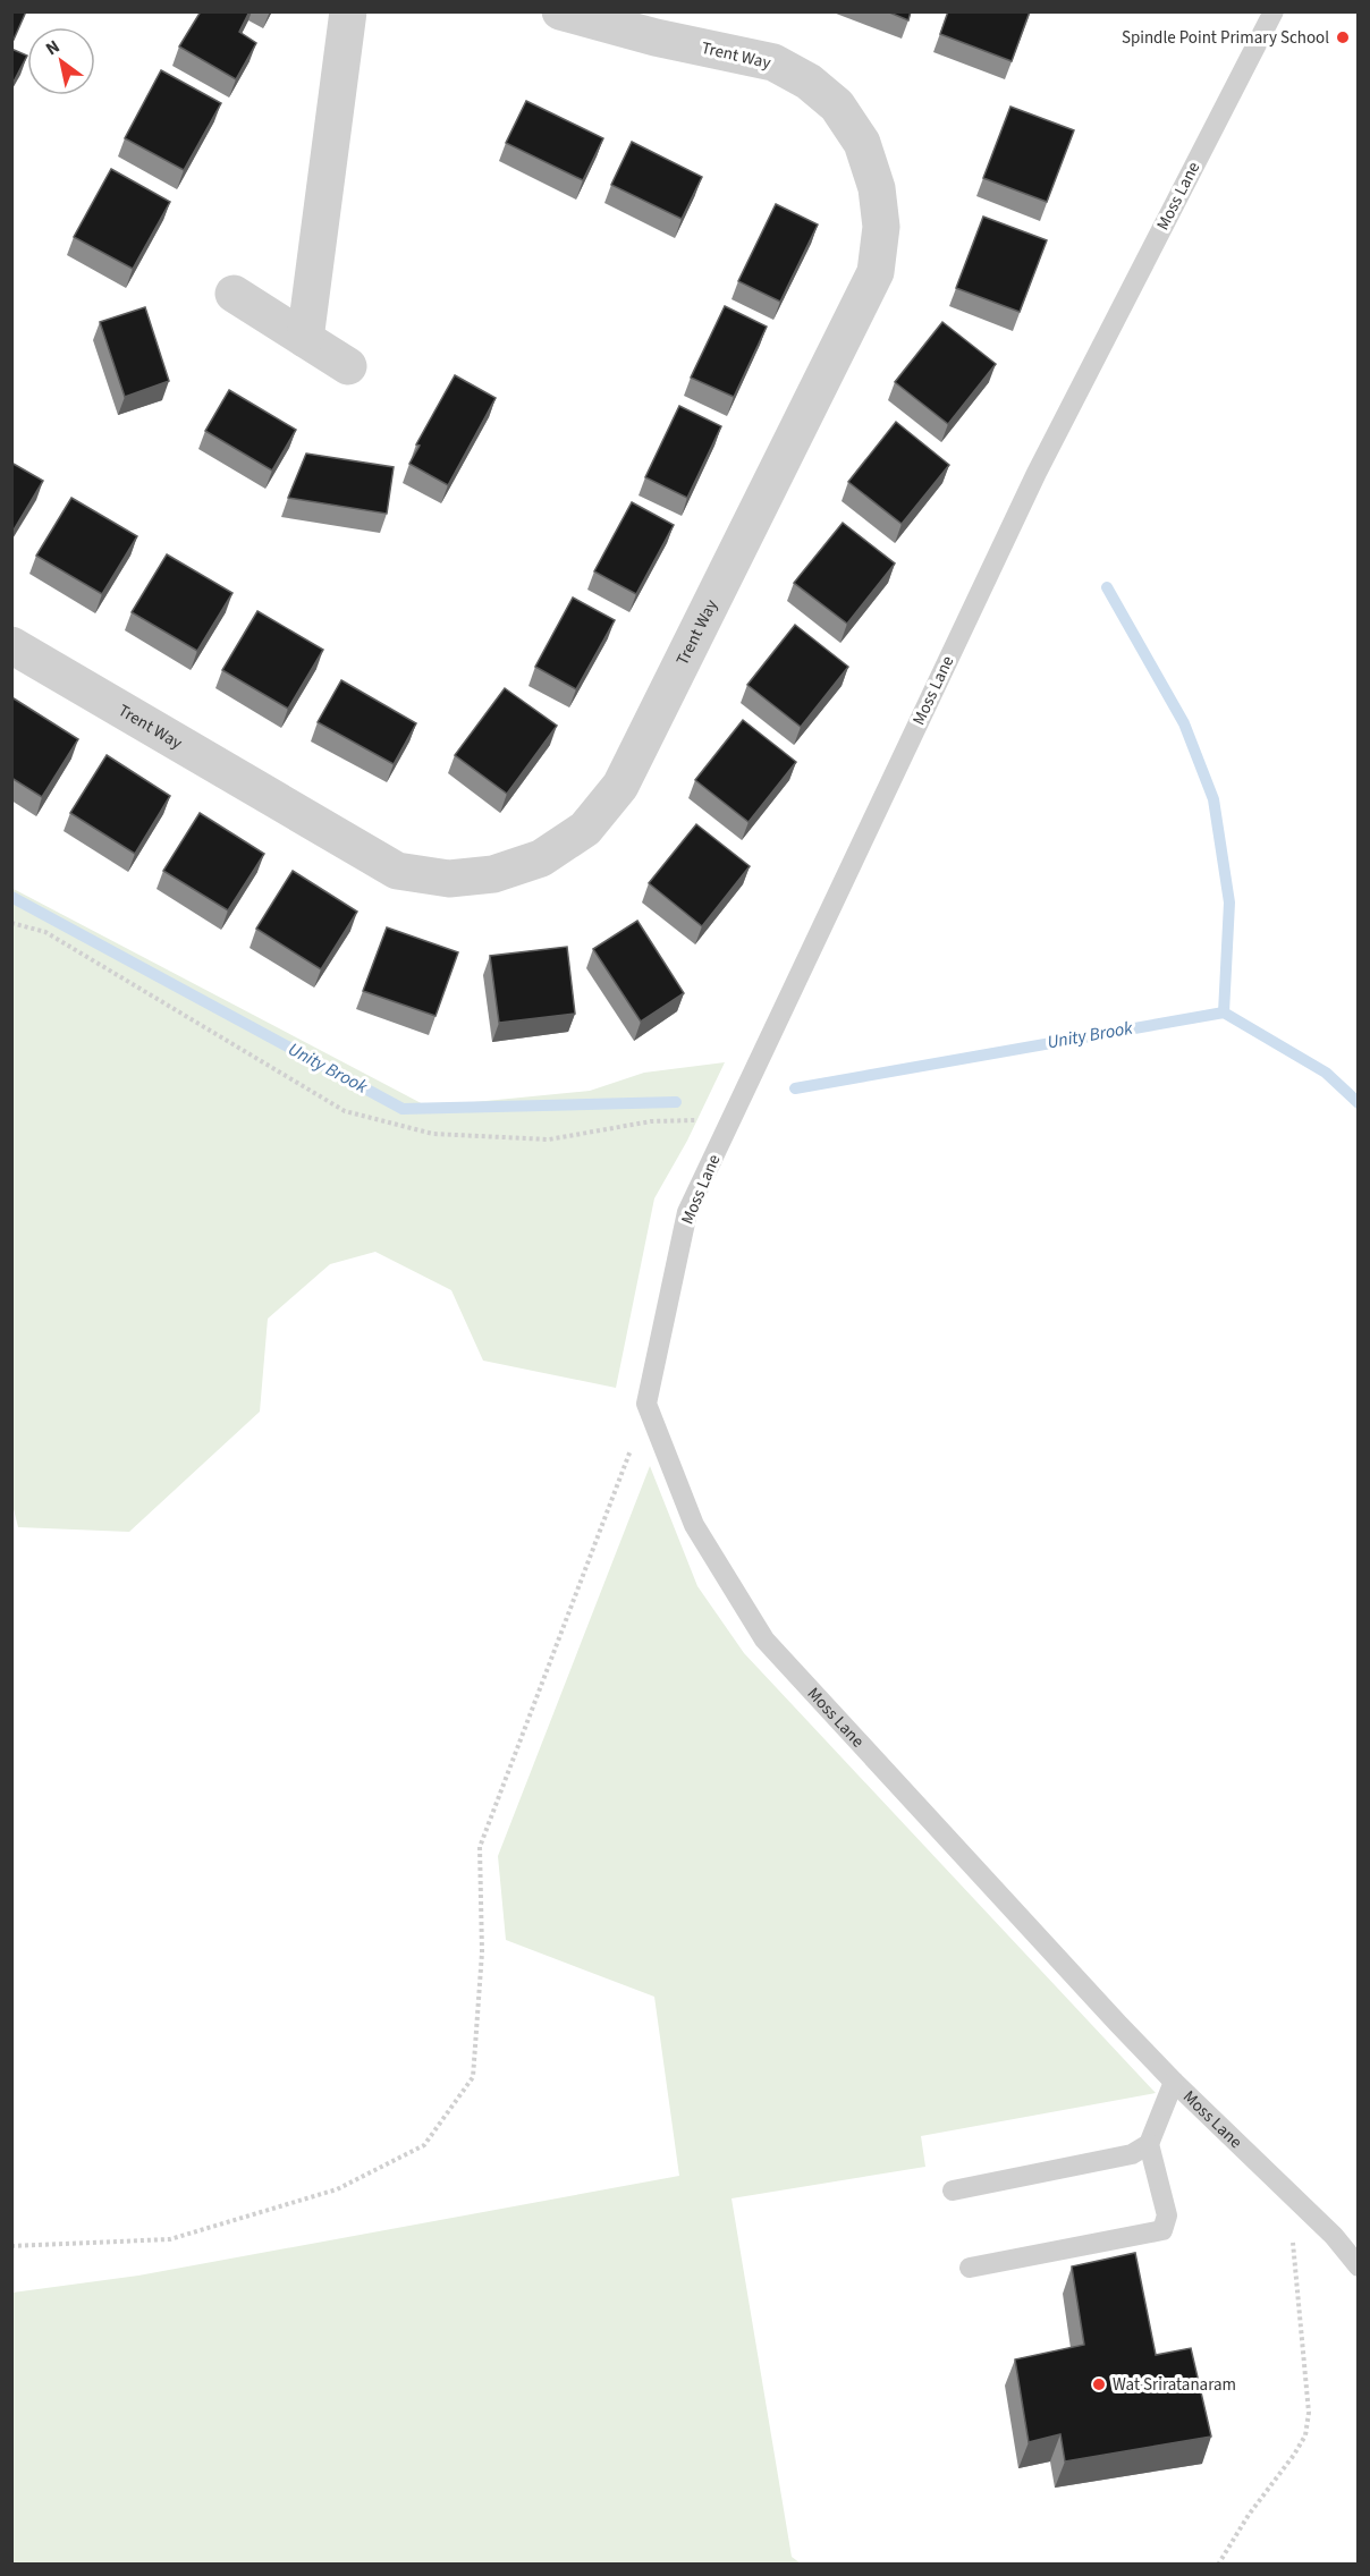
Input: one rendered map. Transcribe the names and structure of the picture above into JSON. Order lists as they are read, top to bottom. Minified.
{"streets":{"street":["Trent Way"],"lane":["Moss Lane"]},"water":["Unity Brook"],"places":["Spindle Point Primary School","Wat Sriratanaram"],"north":"top left"}
